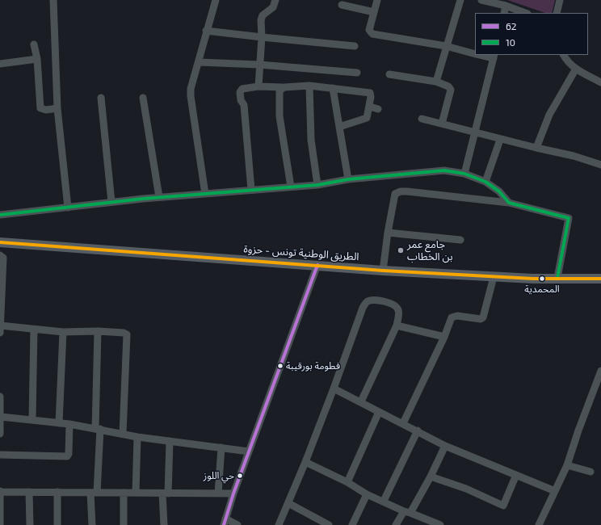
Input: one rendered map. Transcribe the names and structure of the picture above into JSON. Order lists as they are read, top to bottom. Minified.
{"streets":{"main road":["الطريق الوطنية تونس - حزوة"]},"places":["جامع عمر بن الخطاب","المحمدية","فطومة بورقيبة","حي اللوز"],"lines":["transit line 10","transit line 62"],"legend":["62","10"]}
